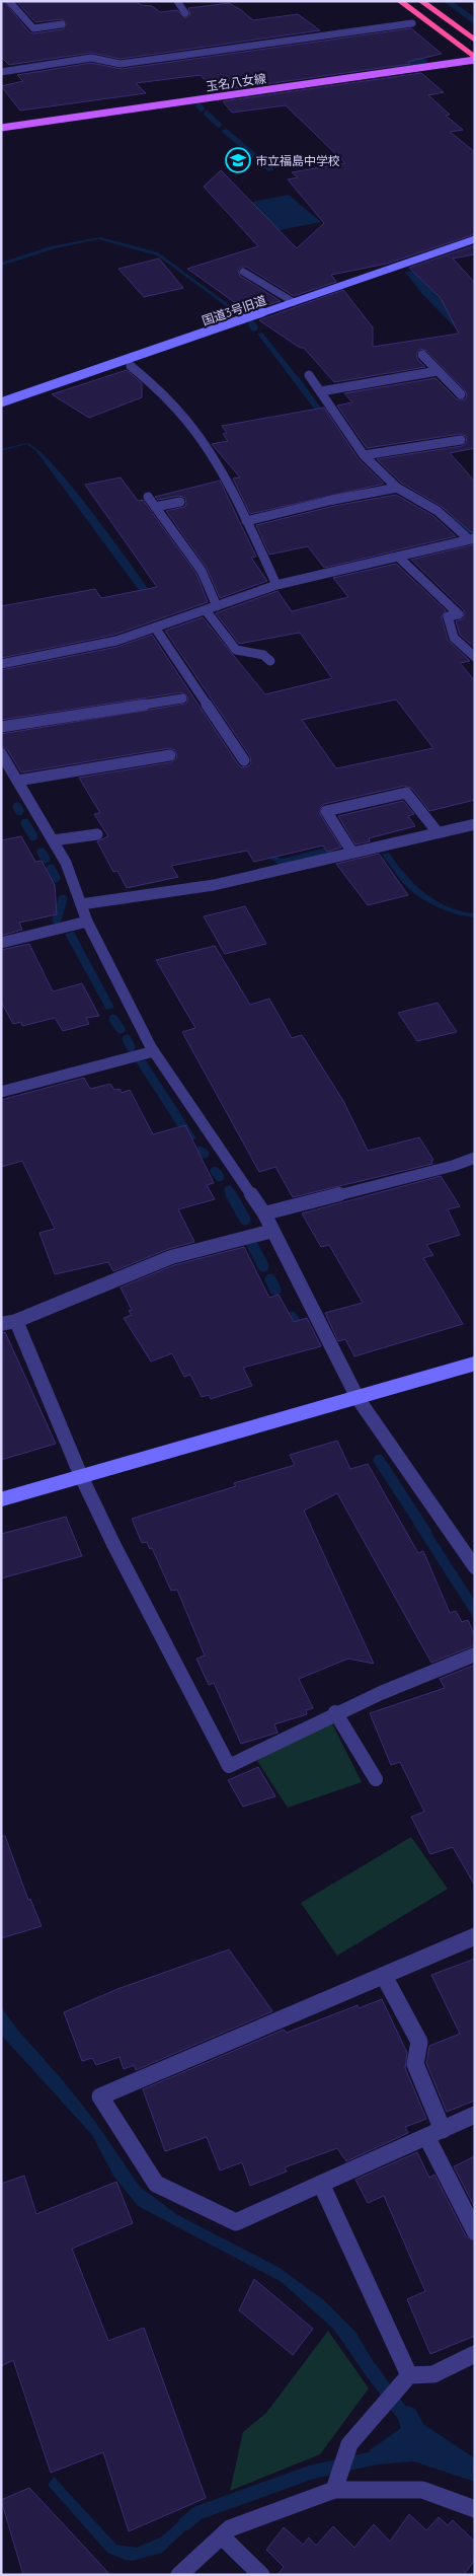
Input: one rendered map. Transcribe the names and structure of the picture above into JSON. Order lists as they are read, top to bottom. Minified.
{"streets":{"main road":["玉名八女線"],"street":["国道3号旧道"]},"places":{"school or university":["市立福島中学校"]}}
